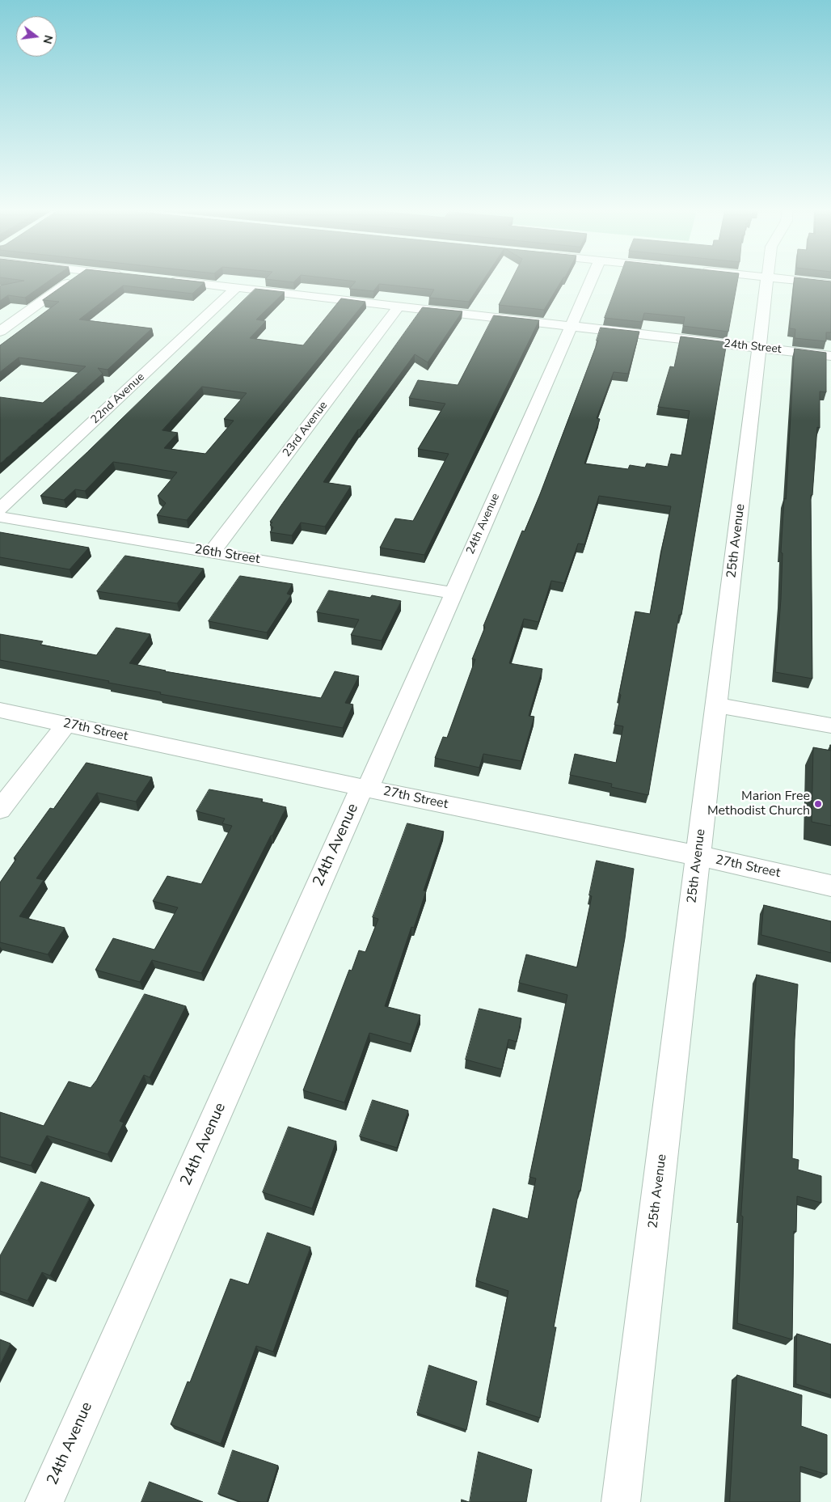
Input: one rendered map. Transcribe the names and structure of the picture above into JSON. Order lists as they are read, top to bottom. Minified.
{"streets":{"street":["24th Street","22nd Avenue","23rd Avenue","24th Avenue","25th Avenue","26th Street","27th Street"]},"crossings":[["24th Street","22nd Avenue"],["24th Street","23rd Avenue"],["24th Street","24th Avenue"],["24th Street","25th Avenue"],["23rd Avenue","26th Street"],["24th Avenue","26th Street"],["24th Avenue","27th Street"],["25th Avenue","27th Street"]],"places":["Marion Free Methodist Church"],"north":"right"}
